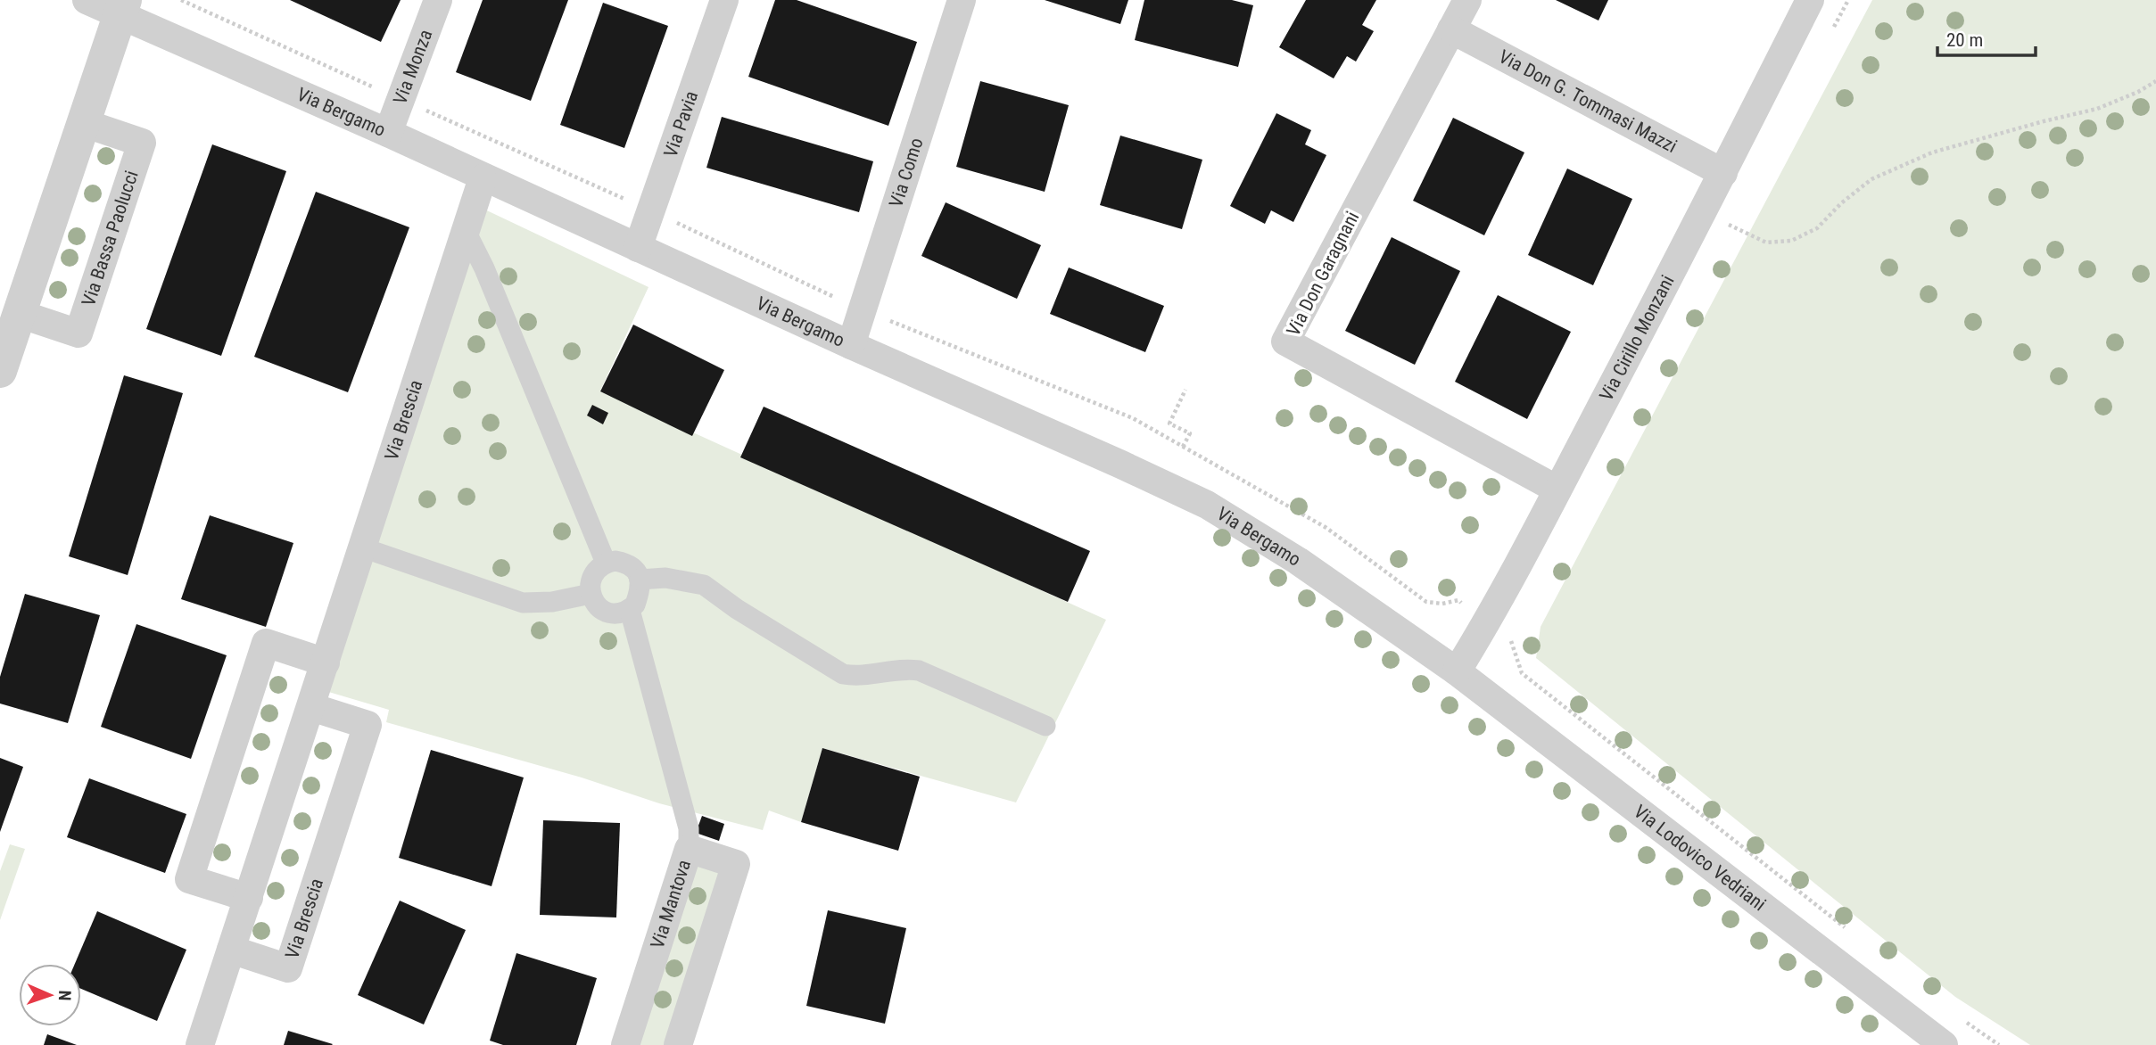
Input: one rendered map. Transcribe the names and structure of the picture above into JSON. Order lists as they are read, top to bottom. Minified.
{"streets":{"street":["Via Monza","Via Don G. Tommasi Mazzi","Via Bergamo","Via Pavia","Via Como","Via Bassa Paolucci","Via Don Garagnani","Via Cirillo Monzani","Via Brescia","Via Lodovico Vedriani","Via Mantova"]},"crossings":[["Via Monza","Via Bergamo"],["Via Don G. Tommasi Mazzi","Via Don Garagnani"],["Via Don G. Tommasi Mazzi","Via Cirillo Monzani"],["Via Bergamo","Via Pavia"],["Via Bergamo","Via Como"],["Via Bergamo","Via Cirillo Monzani"],["Via Bergamo","Via Brescia"],["Via Bergamo","Via Lodovico Vedriani"],["Via Don Garagnani","Via Cirillo Monzani"],["Via Cirillo Monzani","Via Lodovico Vedriani"]],"scale_bar":"20 m","north":"right"}
